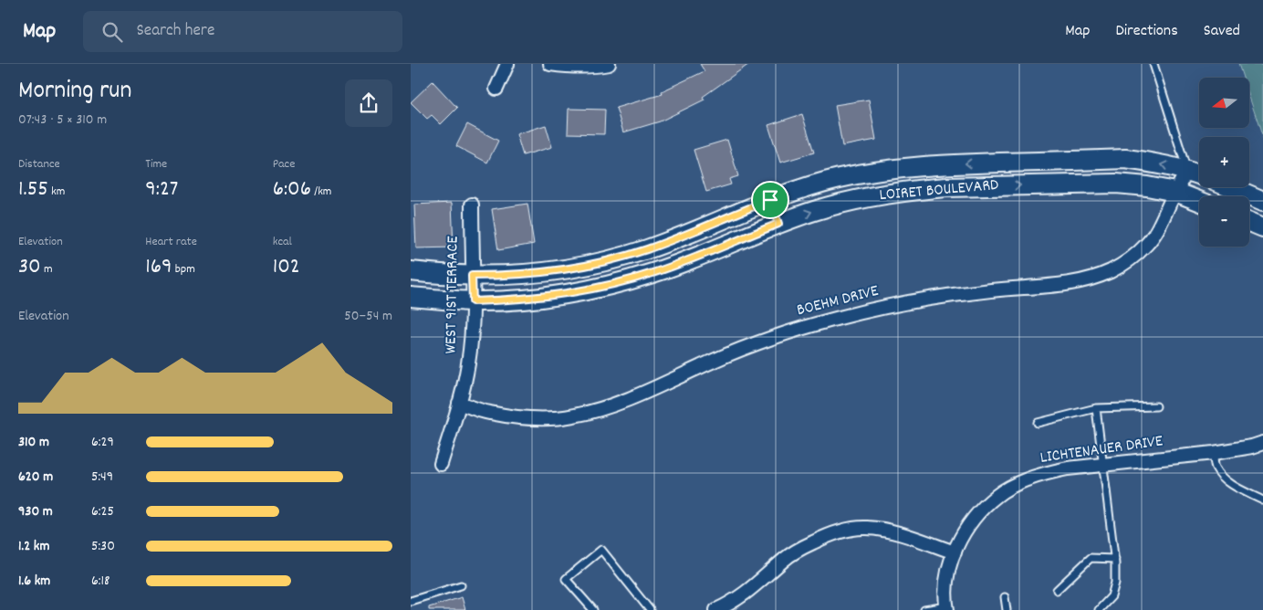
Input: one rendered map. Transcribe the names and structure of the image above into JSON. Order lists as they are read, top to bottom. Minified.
{"streets":{"street":["LOIRET BOULEVARD","WEST 91ST TERRACE","BOEHM DRIVE","LICHTENAUER DRIVE"]},"crossings":[["LOIRET BOULEVARD","WEST 91ST TERRACE"],["LOIRET BOULEVARD","BOEHM DRIVE"],["WEST 91ST TERRACE","BOEHM DRIVE"]],"north":"left","page":{"header":"Map","search":"Search here","nav":["Map","Directions","Saved"],"heading":["Morning run","07:43 · 5 × 310 m"],"map_buttons":["+","−"],"stats":[["Distance","1.55 km"],["Time","9:27"],["Pace","6:06 /km"],["Elevation","30 m"],["Heart rate","169 bpm"],["kcal","102"]],"chart":["Elevation","50–54 m"],"list":[{"name":"310 m","note":"6:29"},{"name":"620 m","note":"5:49"},{"name":"930 m","note":"6:25"},{"name":"1.2 km","note":"5:30"},{"name":"1.6 km","note":"6:18"}]}}
